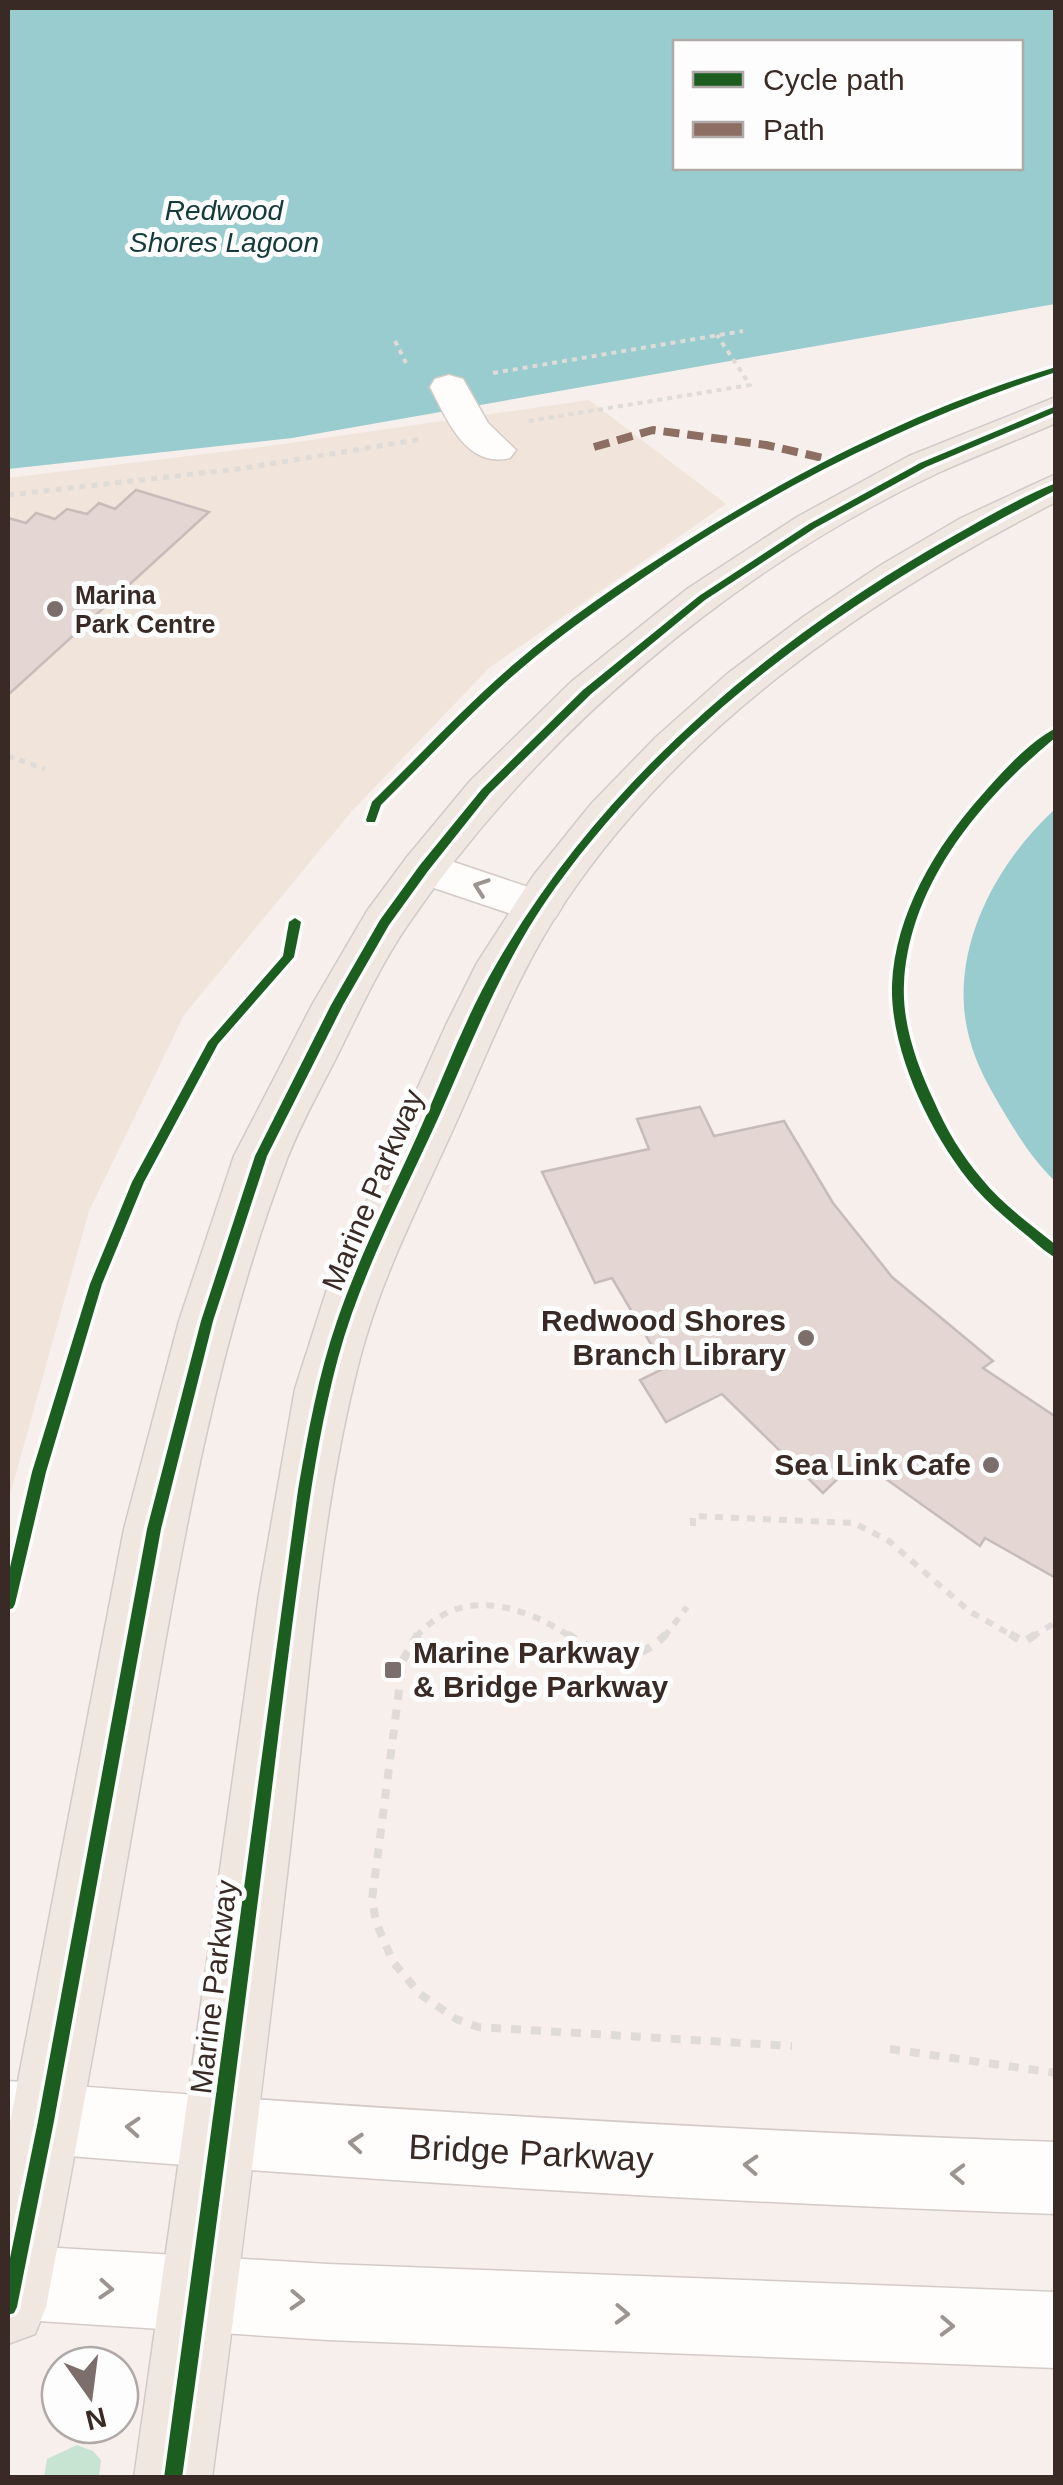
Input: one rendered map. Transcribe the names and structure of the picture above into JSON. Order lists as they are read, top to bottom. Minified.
{"streets":{"main road":["Marine Parkway"],"street":["Bridge Parkway"]},"crossings":[["Marine Parkway","Bridge Parkway"]],"water":["Redwood Shores Lagoon"],"places":{"other":["Marina Park Centre","Redwood Shores Branch Library","Sea Link Cafe"],"transit":["Marine Parkway & Bridge Parkway"]},"legend":["Cycle path","Path"],"north":"bottom"}
